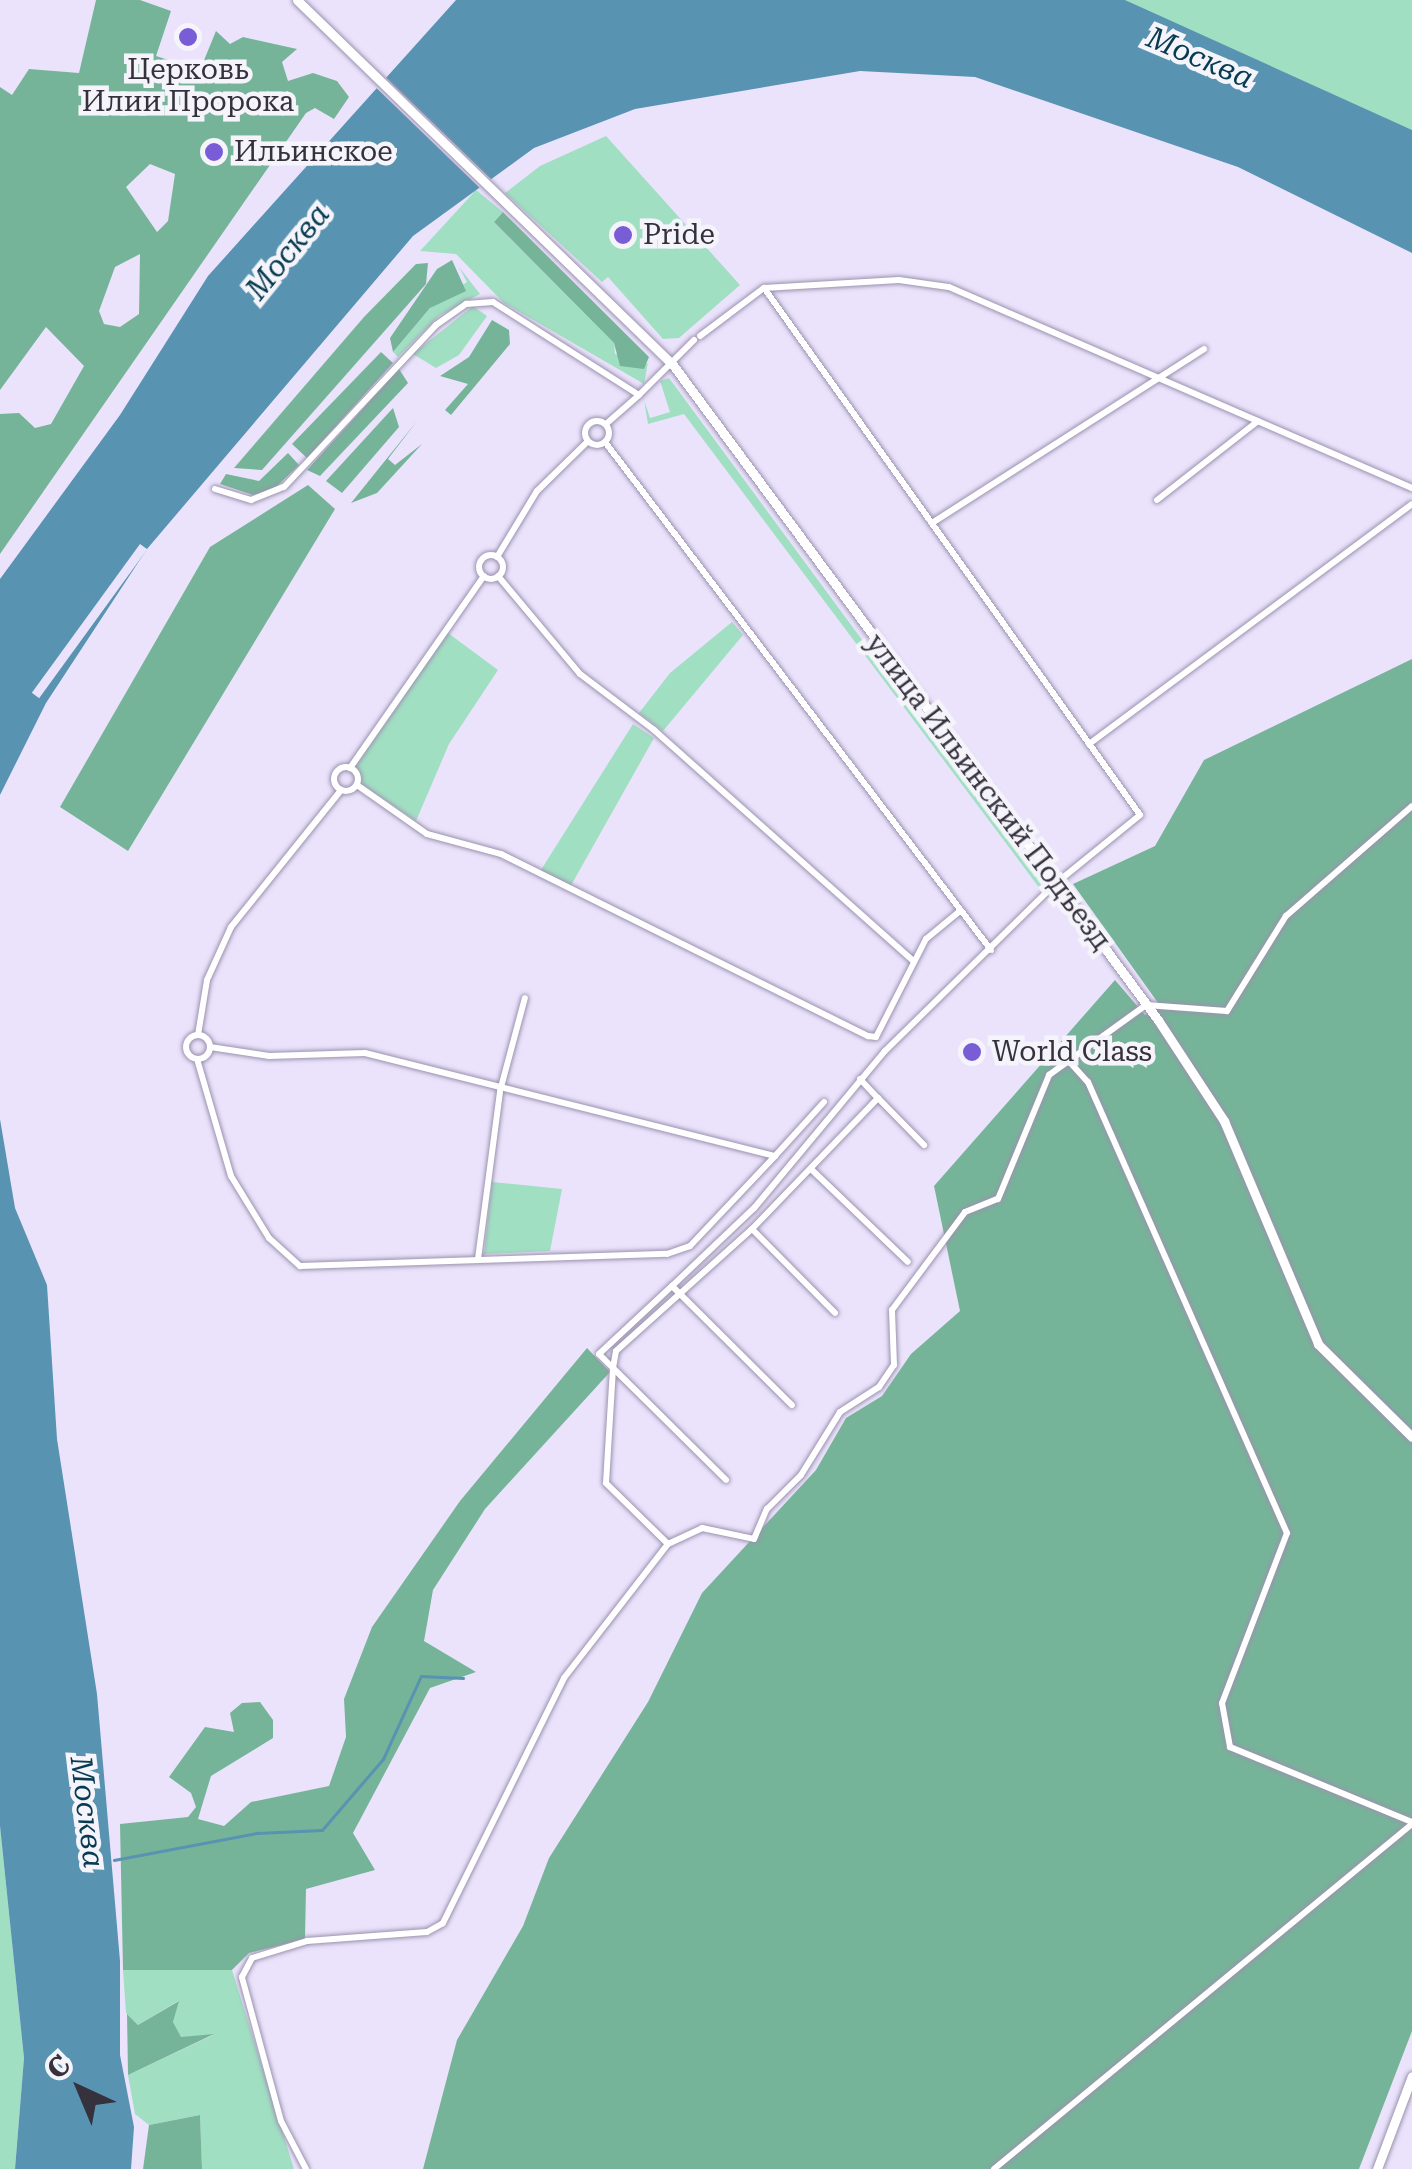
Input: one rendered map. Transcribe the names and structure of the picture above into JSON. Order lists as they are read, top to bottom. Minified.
{"streets":{"main road":["улица Ильинский Подъезд"]},"water":["Москва"],"places":["Церковь Илии Пророка","Ильинское","Pride","World Class"],"north":"top left"}
